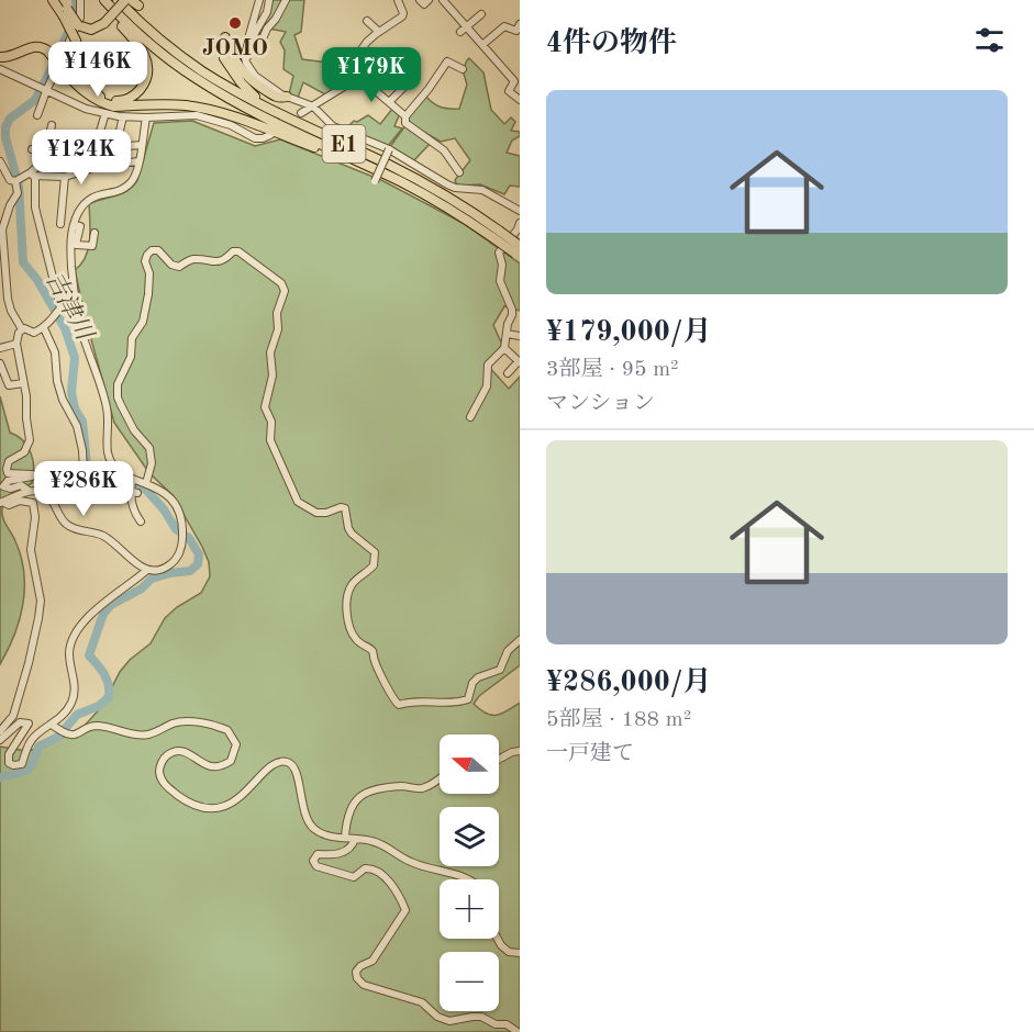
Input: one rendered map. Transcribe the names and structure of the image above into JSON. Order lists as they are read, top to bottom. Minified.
{"streets":{"highway":["E1"]},"water":["吉津川"],"places":["JOMO"],"north":"left","page":{"heading":"4件の物件","price":["¥146K","¥179K","¥124K","¥286K"],"list":[{"name":"¥179,000/月","note":"3部屋 · 95 m² · マンション"},{"name":"¥286,000/月","note":"5部屋 · 188 m² · 一戸建て"}],"map_buttons":["+","−"]}}
